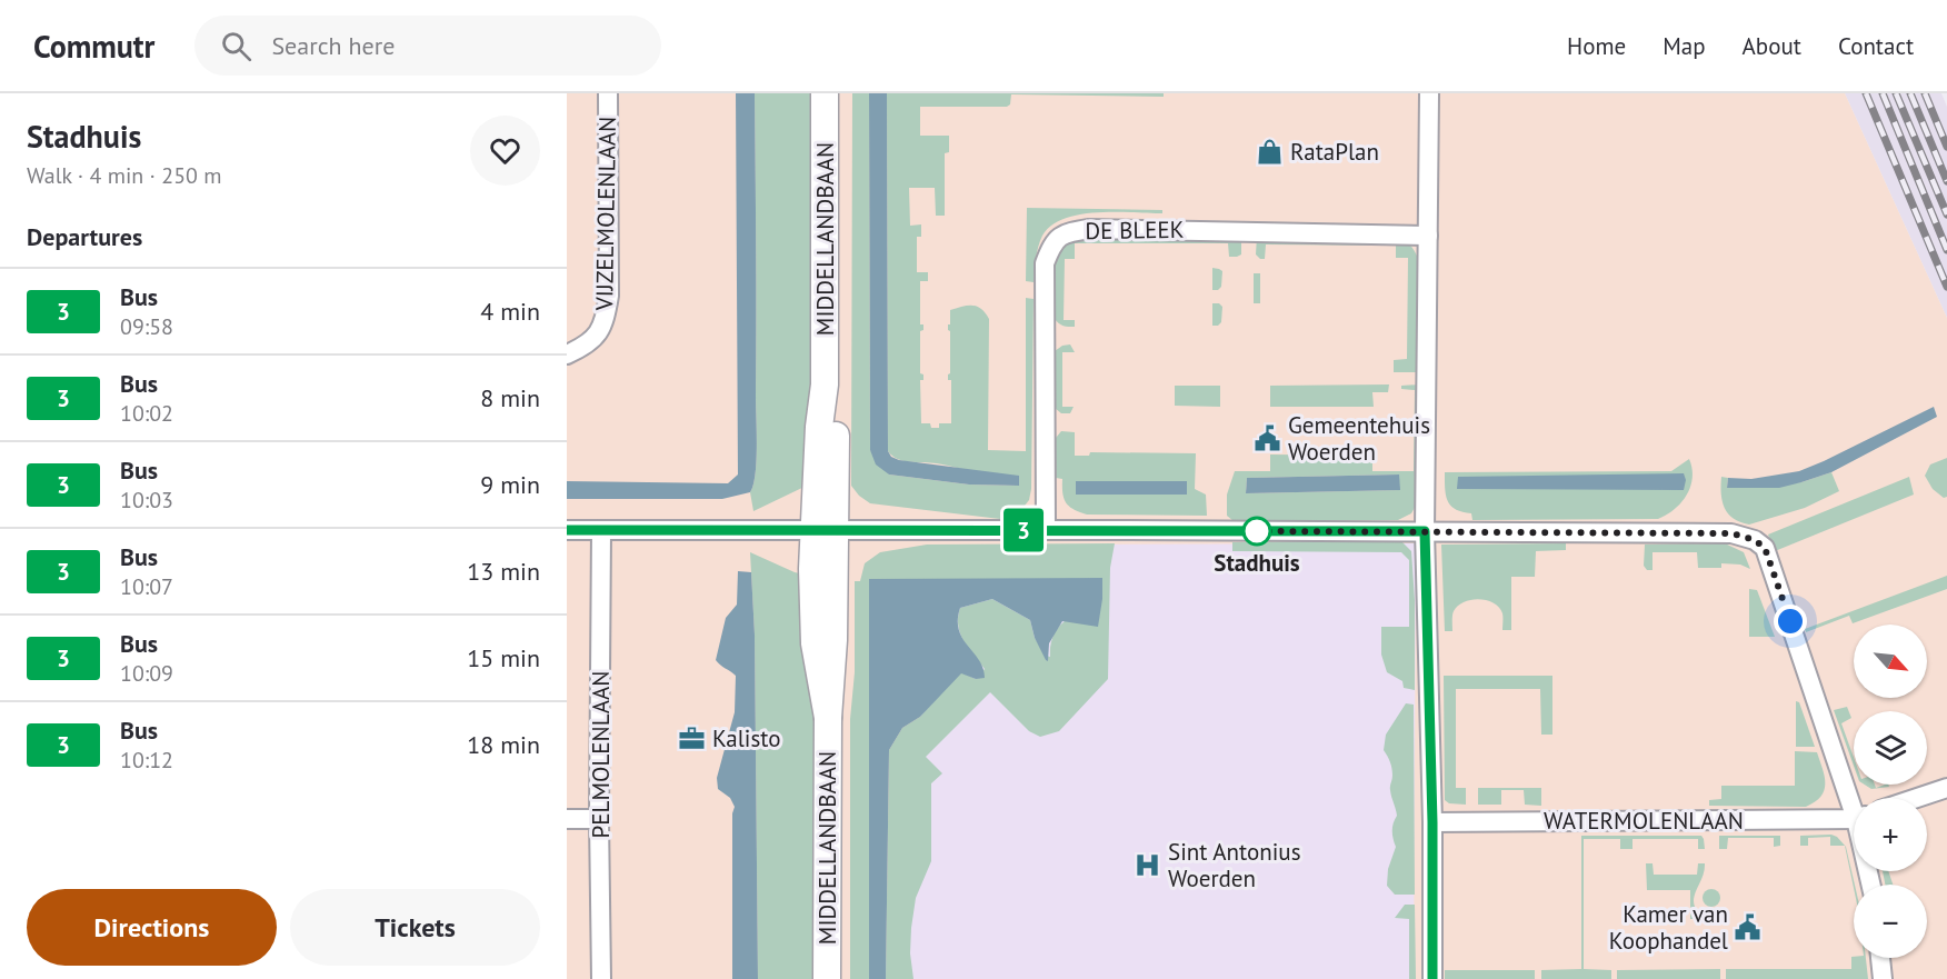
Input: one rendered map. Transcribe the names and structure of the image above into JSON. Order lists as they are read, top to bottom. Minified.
{"streets":{"main road":["MIDDELLANDBAAN"],"street":["VIJZELMOLENLAAN","DE BLEEK","PELMOLENLAAN","WATERMOLENLAAN"]},"places":{"shop":["RataPlan"],"public building":["Gemeentehuis Woerden","Kamer van Koophandel"],"other":["Stadhuis"],"office":["Kalisto"],"hospital":["Sint Antonius Woerden"]},"lines":["bus line 3"],"north":"bottom right","page":{"header":"Commutr","search":"Search here","nav":["Home","Map","About","Contact"],"heading":[["Stadhuis","Walk · 4 min · 250 m"],"Departures"],"on_map":"3","list":[{"mark":"3","name":"Bus","note":"09:58","value":"4 min"},{"mark":"3","name":"Bus","note":"10:02","value":"8 min"},{"mark":"3","name":"Bus","note":"10:03","value":"9 min"},{"mark":"3","name":"Bus","note":"10:07","value":"13 min"},{"mark":"3","name":"Bus","note":"10:09","value":"15 min"},{"mark":"3","name":"Bus","note":"10:12","value":"18 min"}],"map_buttons":["+","−"],"buttons":["Directions","Tickets"]}}
